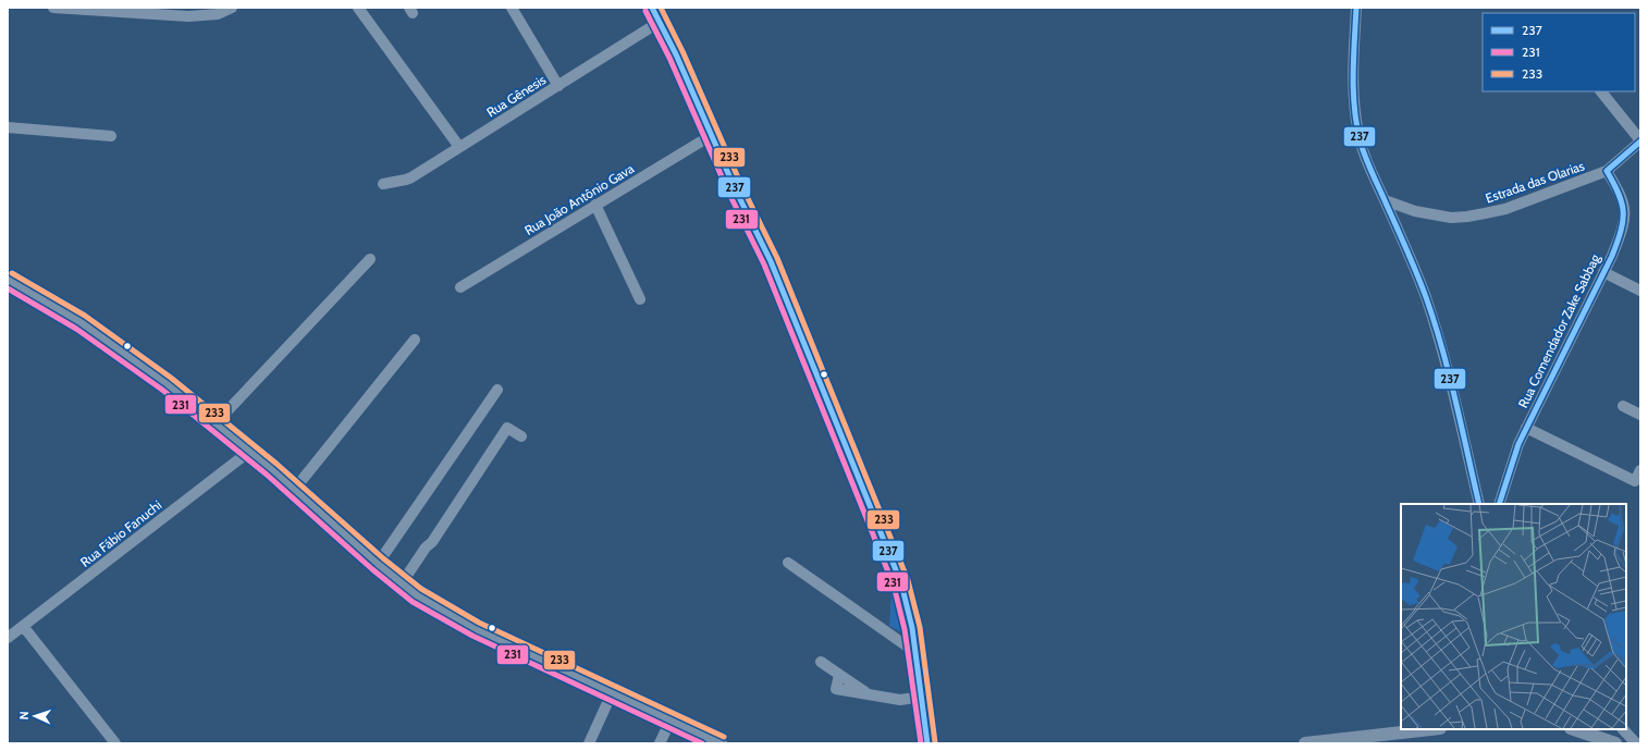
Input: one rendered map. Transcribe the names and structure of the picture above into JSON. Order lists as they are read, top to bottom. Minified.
{"streets":{"street":["Rua Gênesis","Estrada das Olarias","Rua João Antônio Gava","Rua Comendador Zake Sabbag","Rua Fábio Fanuchi"]},"crossings":[["Estrada das Olarias","Rua Comendador Zake Sabbag"]],"lines":["transit line 237","transit line 233","transit line 231"],"legend":["237","231","233"],"north":"left"}
